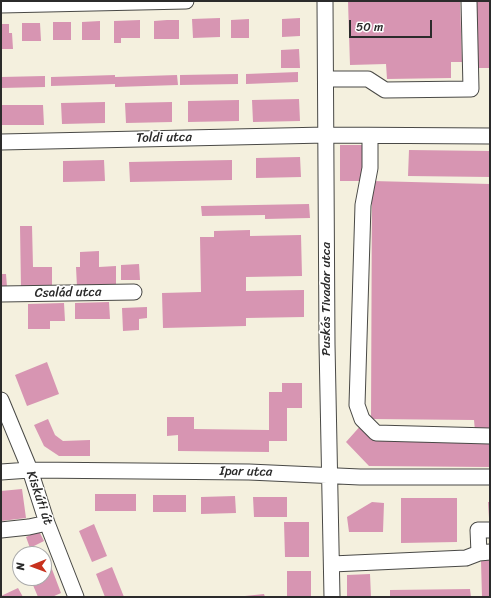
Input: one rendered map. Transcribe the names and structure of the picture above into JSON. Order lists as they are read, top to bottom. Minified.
{"streets":{"street":["Toldi utca","Család utca","Puskás Tivadar utca","Ipar utca","Kiskúti út"]},"crossings":[["Toldi utca","Puskás Tivadar utca"],["Puskás Tivadar utca","Ipar utca"],["Ipar utca","Kiskúti út"]],"scale_bar":"50 m","north":"left"}
